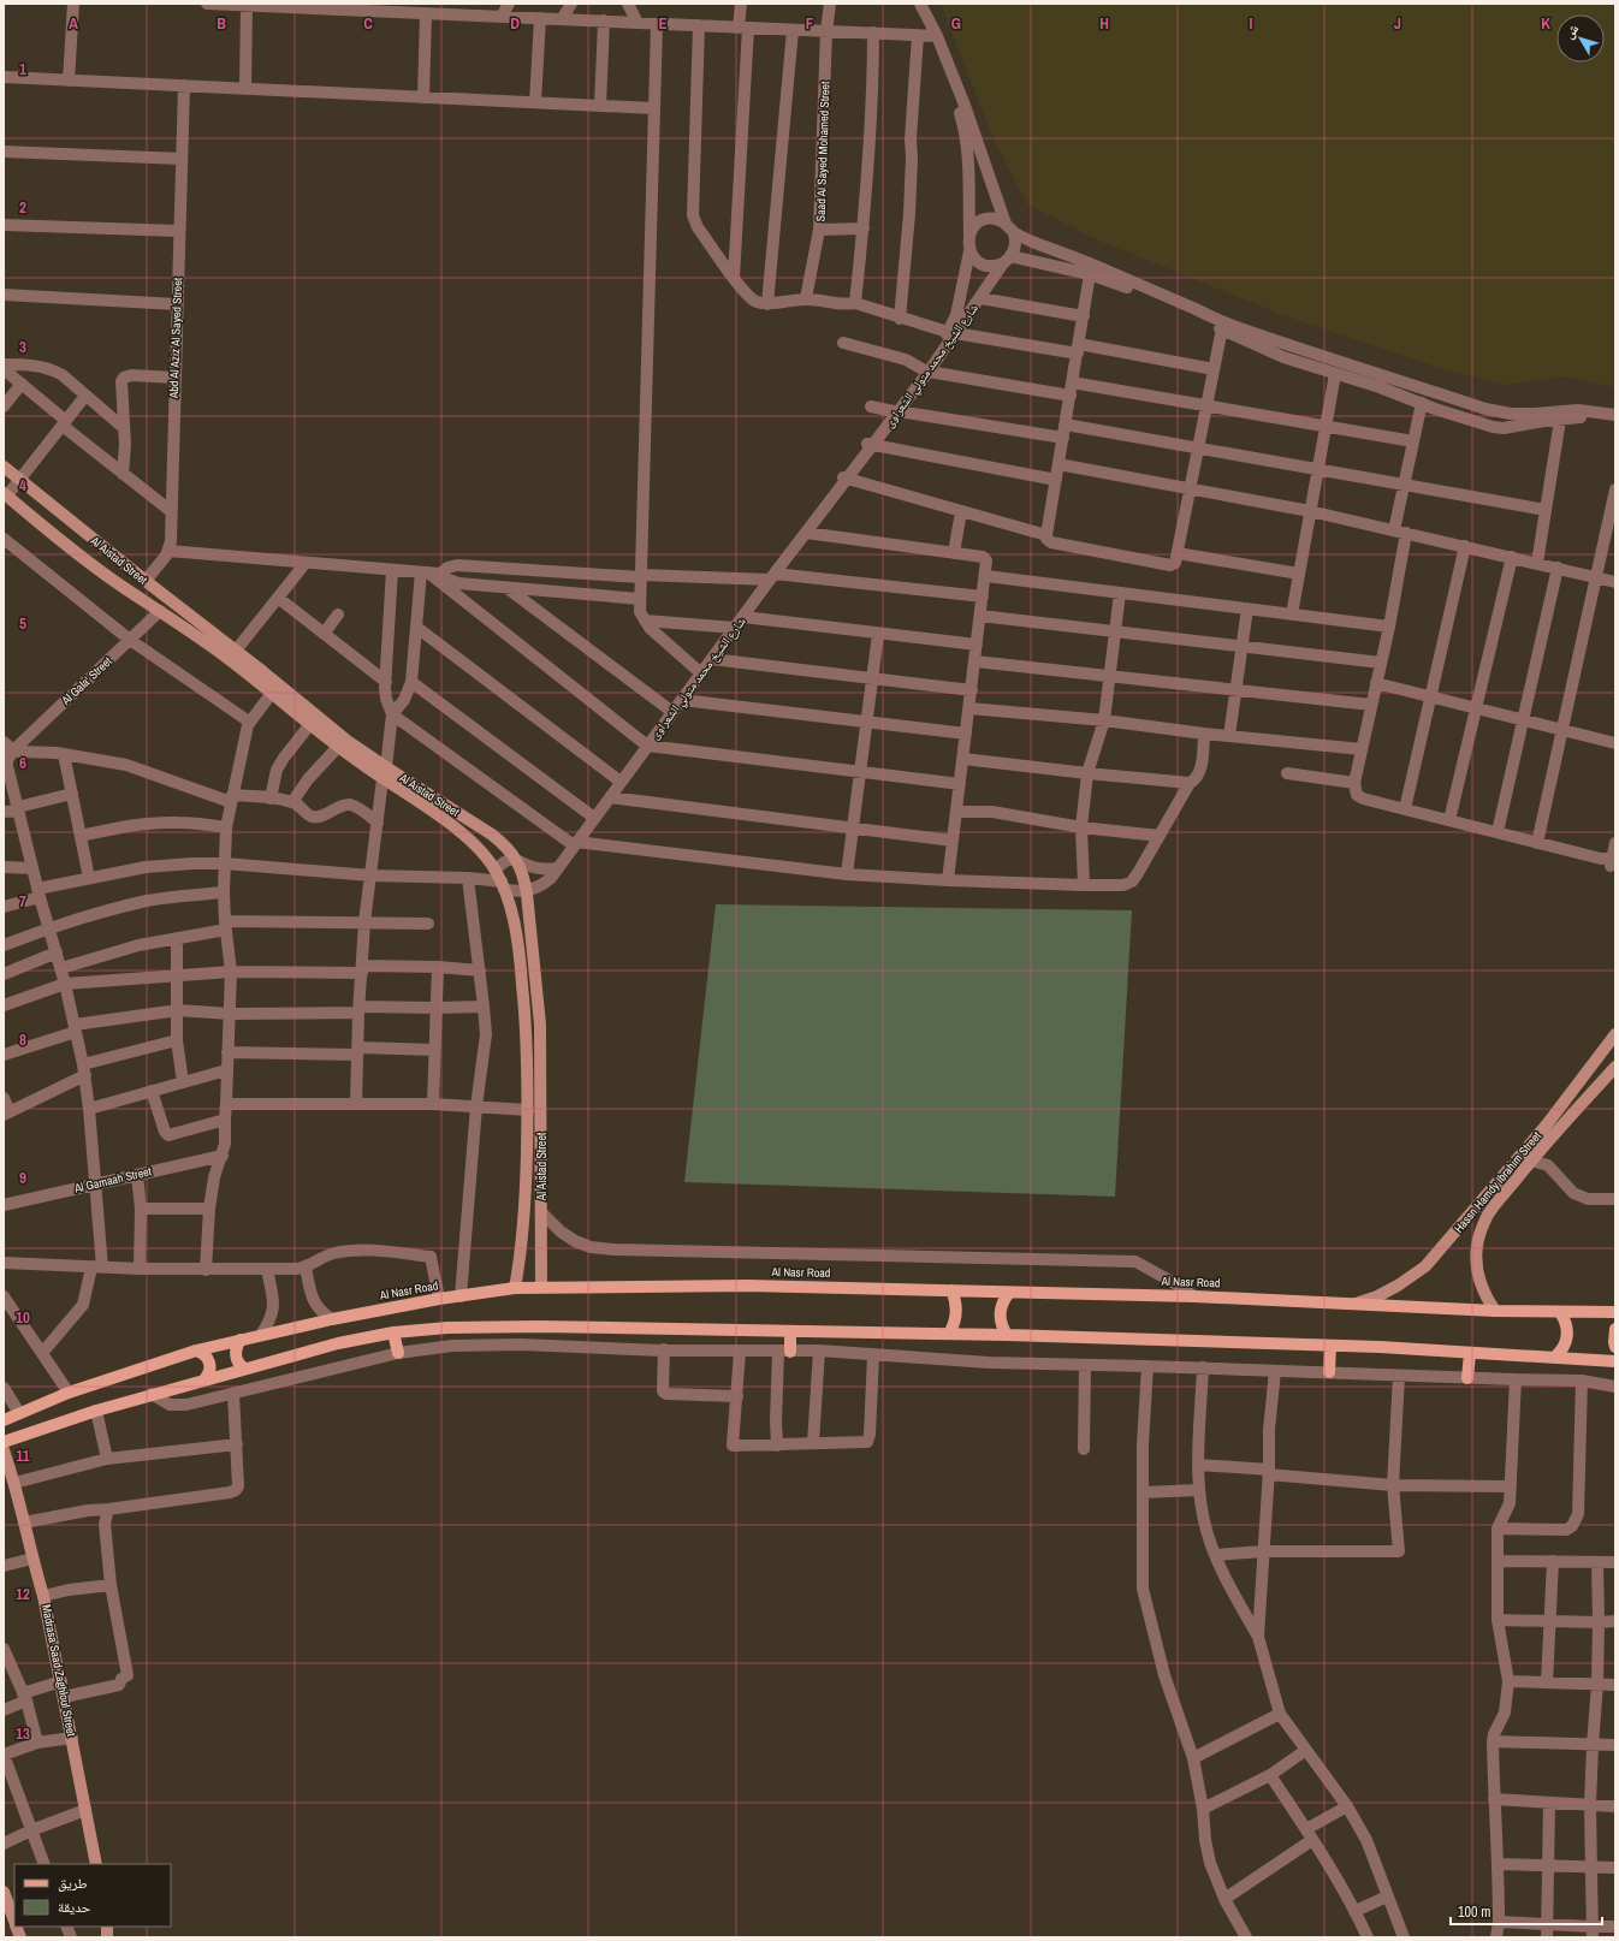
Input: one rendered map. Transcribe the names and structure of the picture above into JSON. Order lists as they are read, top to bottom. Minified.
{"streets":{"main road":["Al Aistad Street","Hassn Hamdy Ibrahim Street","Al Nasr Road","Madrasa Saad Zaghloul Street"],"street":["Saad Al Sayed Mohamed Street","Abd Al Aziz Al Sayed Street","شارع الشيخ محمد متولي الشعراوى","Al Gala' Street","Al Gamaah Street"]},"crossings":[["شارع الشيخ محمد متولي الشعراوى","Al Aistad Street"],["Al Aistad Street","Al Gala' Street"],["Al Aistad Street","Al Nasr Road"],["Hassn Hamdy Ibrahim Street","Al Nasr Road"]],"legend":["طريق","حديقة"],"scale_bar":"100 m","north":"top left","grid":{"columns":["A","B","C","D","E","F","G","H","I","J","K"],"rows":["1","2","3","4","5","6","7","8","9","10","11","12","13"]}}
